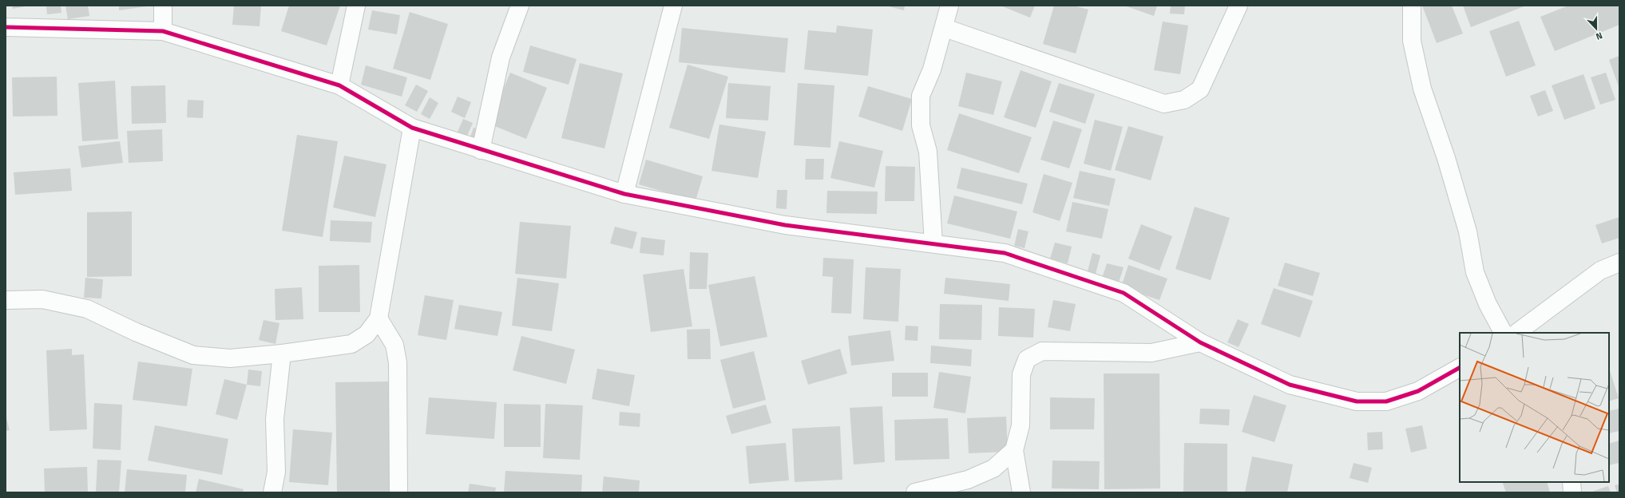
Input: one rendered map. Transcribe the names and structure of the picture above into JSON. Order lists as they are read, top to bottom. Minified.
{"north":"bottom"}
